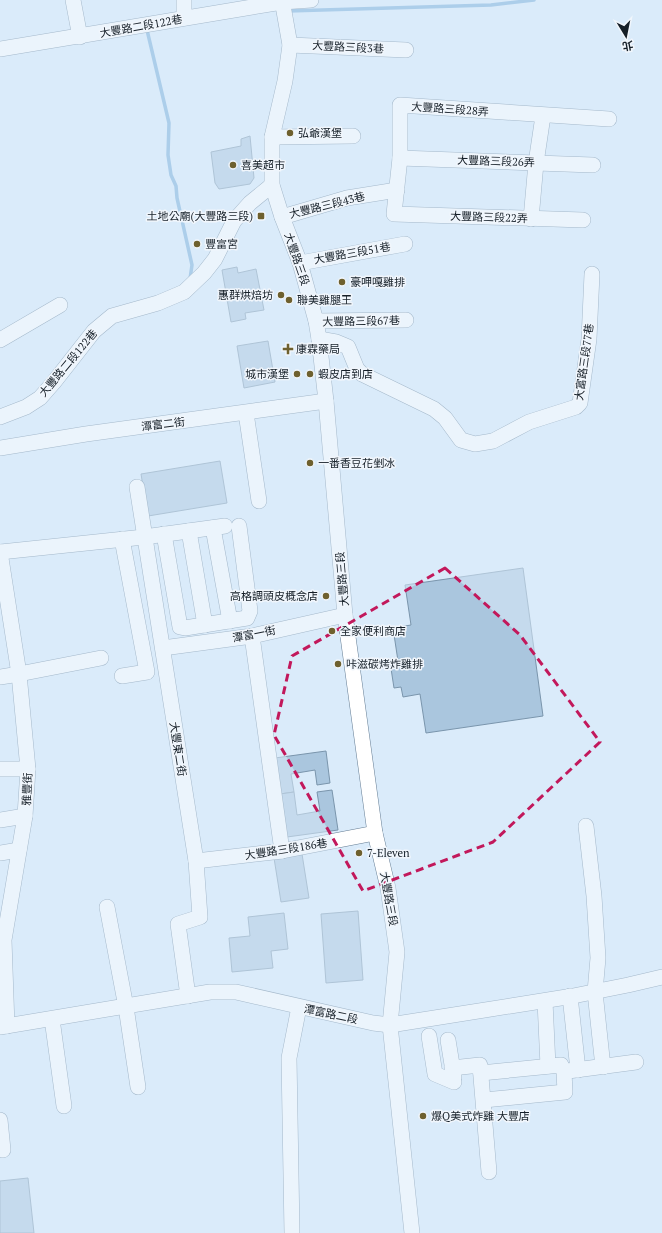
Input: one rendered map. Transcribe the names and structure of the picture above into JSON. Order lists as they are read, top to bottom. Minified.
{"streets":{"street":["大豐路二段122巷","大豐路三段3巷","大豐路三段28弄","大豐路三段26弄","大豐路三段43巷","大豐路三段22弄","大豐路三段51巷","大豐路三段","大豐路三段67巷","大富路三段77巷","潭富二街","潭富一街","大豐東二街","雅豐街","大豐路三段186巷","潭富路二段"]},"crossings":[["大豐路二段122巷","大豐路三段"],["大豐路三段3巷","大豐路三段"],["大豐路三段28弄","大豐路三段26弄"],["大豐路三段28弄","大豐路三段43巷"],["大豐路三段28弄","大豐路三段22弄"],["大豐路三段43巷","大豐路三段"],["大豐路三段51巷","大豐路三段"],["大豐路三段","大豐路三段67巷"],["大豐路三段","大富路三段77巷"],["大豐路三段","潭富二街"],["大豐路三段","潭富一街"],["大豐路三段","大豐路三段186巷"],["大豐路三段","潭富路二段"],["潭富一街","大豐東二街"],["大豐東二街","大豐路三段186巷"],["大豐東二街","潭富路二段"],["雅豐街","潭富路二段"]],"places":{"other":["弘爺漢堡","喜美超市","豐富宮","豪呷嘎雞排","惠群烘焙坊","聯美雞腿王","城市漢堡","蝦皮店到店","一番香豆花剉冰","高格調頭皮概念店","全家便利商店","咔滋碳烤炸雞排","7-Eleven","爆Q美式炸雞 大豐店"],"transit":["土地公廟(大豐路三段)"],"health":["康霖藥局"]},"north":"bottom"}
